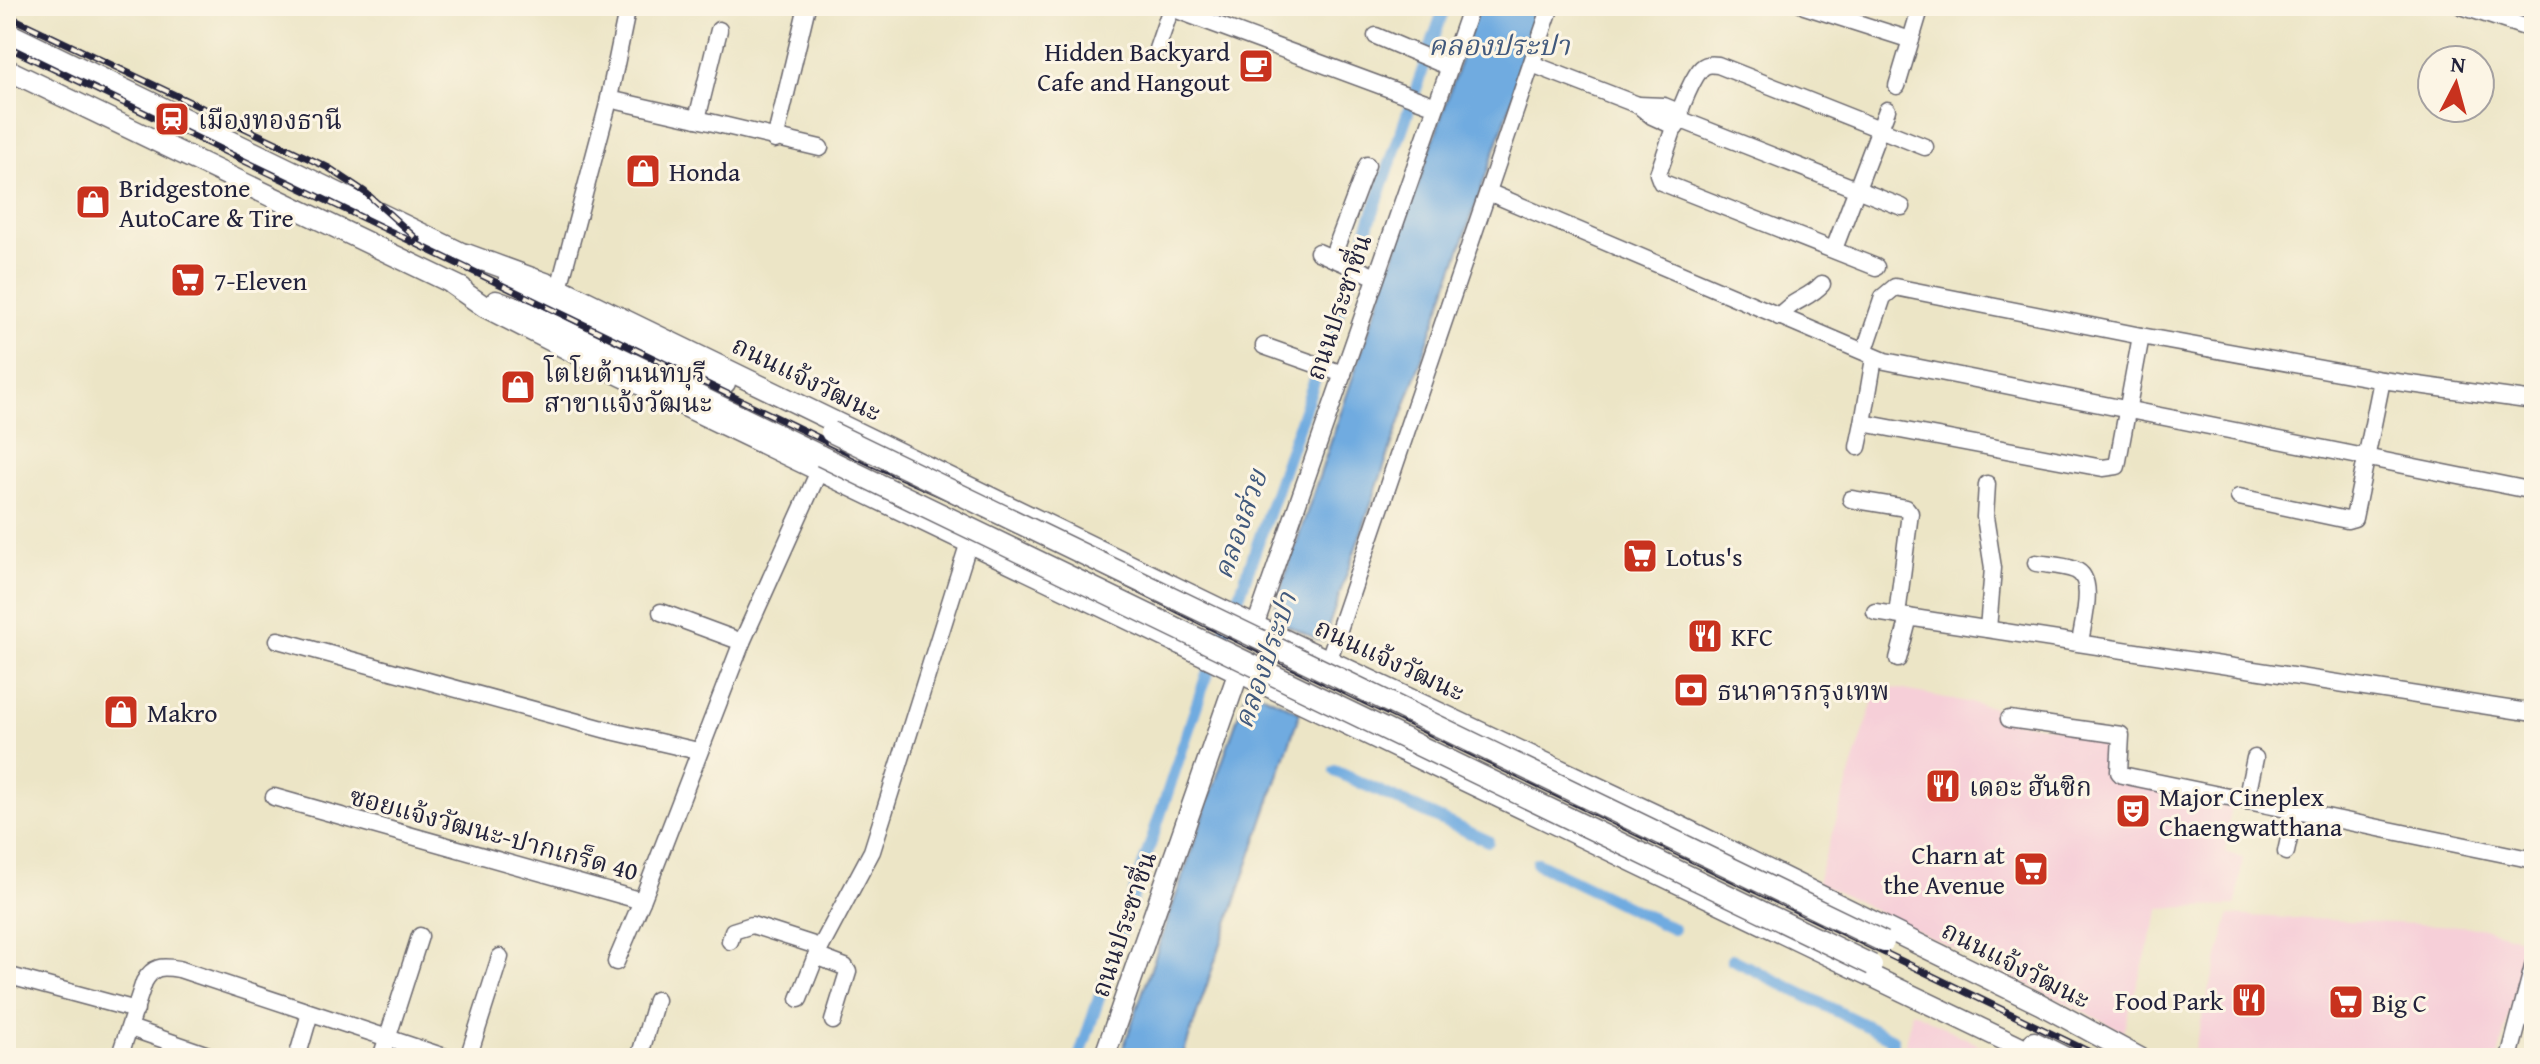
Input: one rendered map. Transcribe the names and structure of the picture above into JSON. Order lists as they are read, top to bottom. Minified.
{"streets":{"main road":["ถนนประชาชื่น","ถนนแจ้งวัฒนะ"],"street":["ซอยแจ้งวัฒนะ-ปากเกร็ด 40"]},"crossings":[["ถนนประชาชื่น","ถนนแจ้งวัฒนะ"]],"water":["คลองประปา","คลองส่วย"],"places":{"cafe":["Hidden Backyard Cafe and Hangout"],"station":["เมืองทองธานี"],"shop":["Honda","Bridgestone AutoCare & Tire","โตโยต้านนทบุรี สาขาแจ้งวัฒนะ","Makro"],"supermarket":["7-Eleven","Lotus's","Charn at the Avenue","Big C"],"restaurant":["KFC","เดอะ ฮันซิก","Food Park"],"bank":["ธนาคารกรุงเทพ"],"theatre":["Major Cineplex Chaengwatthana"]},"north":"top"}
